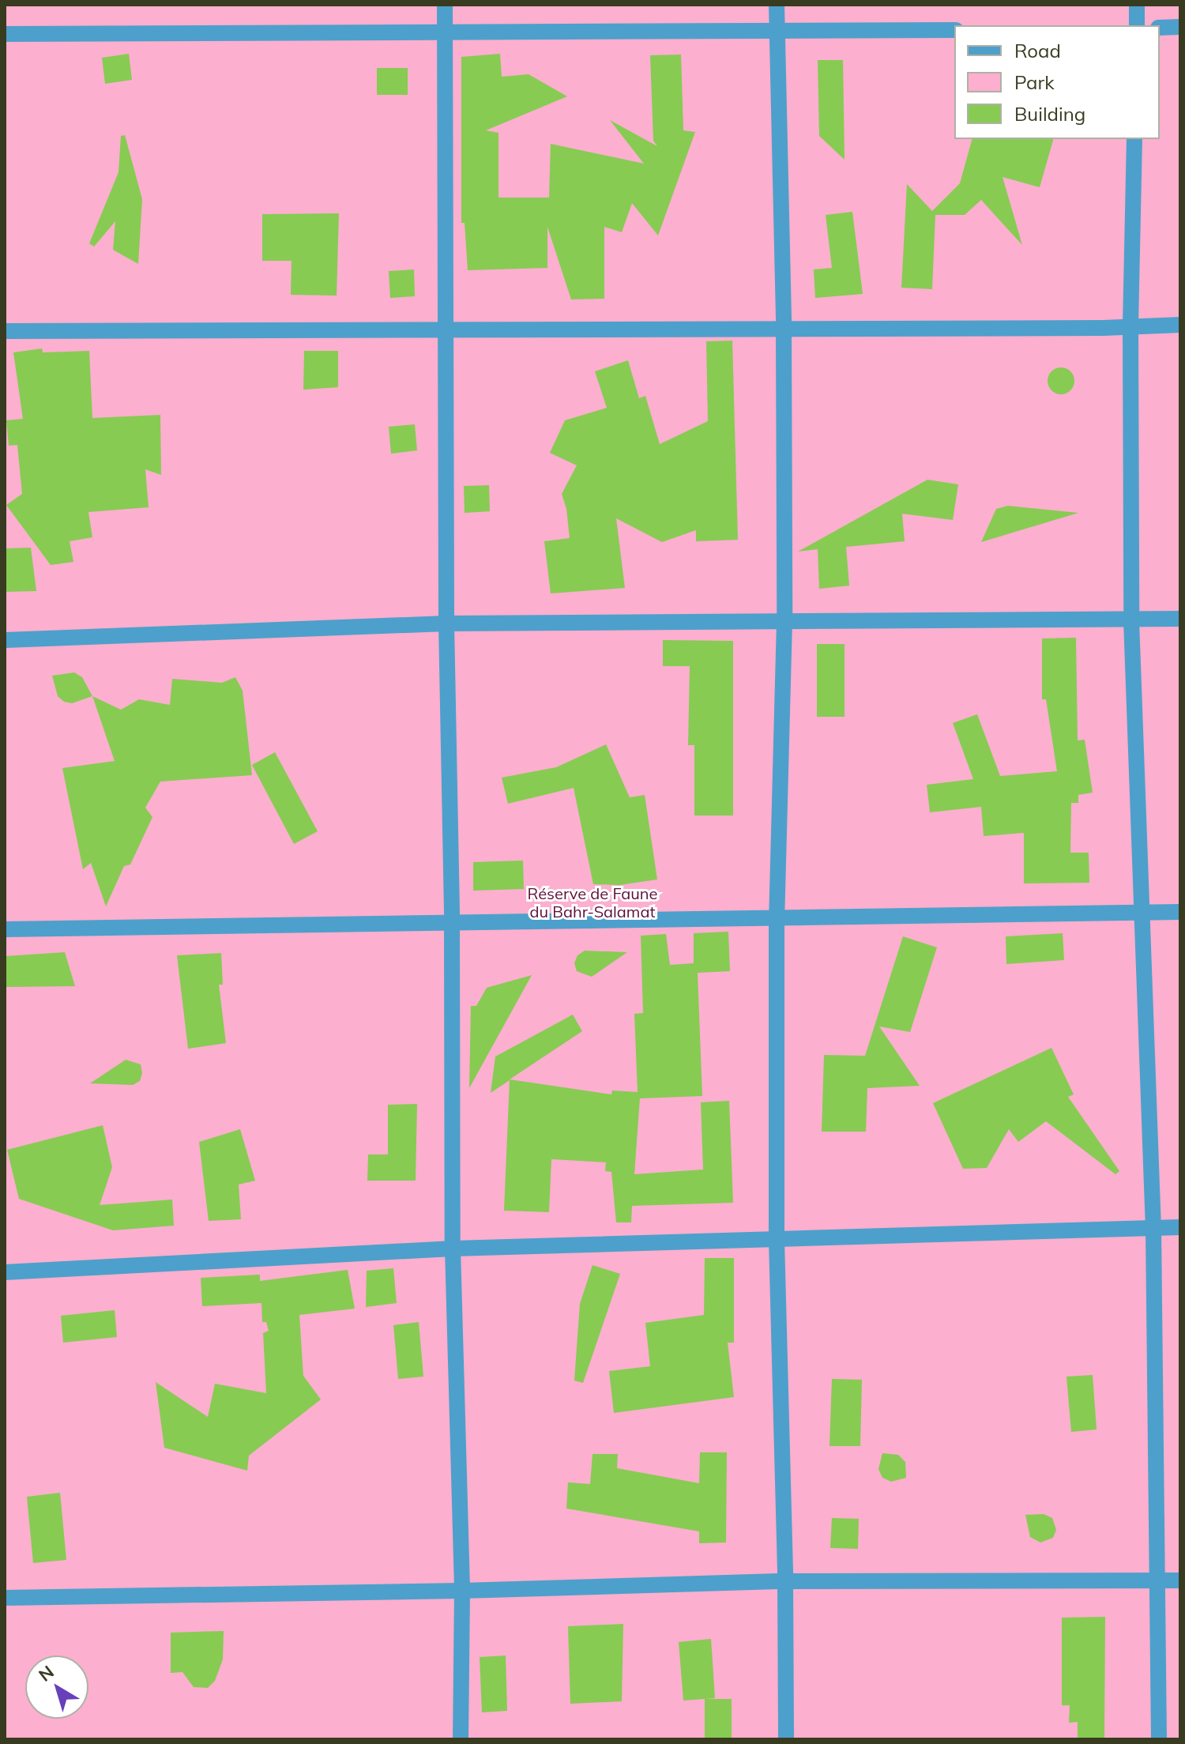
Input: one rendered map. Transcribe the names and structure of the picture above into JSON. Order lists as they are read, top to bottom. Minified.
{"parks":["Réserve de Faune du Bahr-Salamat"],"legend":["Road","Park","Building"],"north":"top left"}
